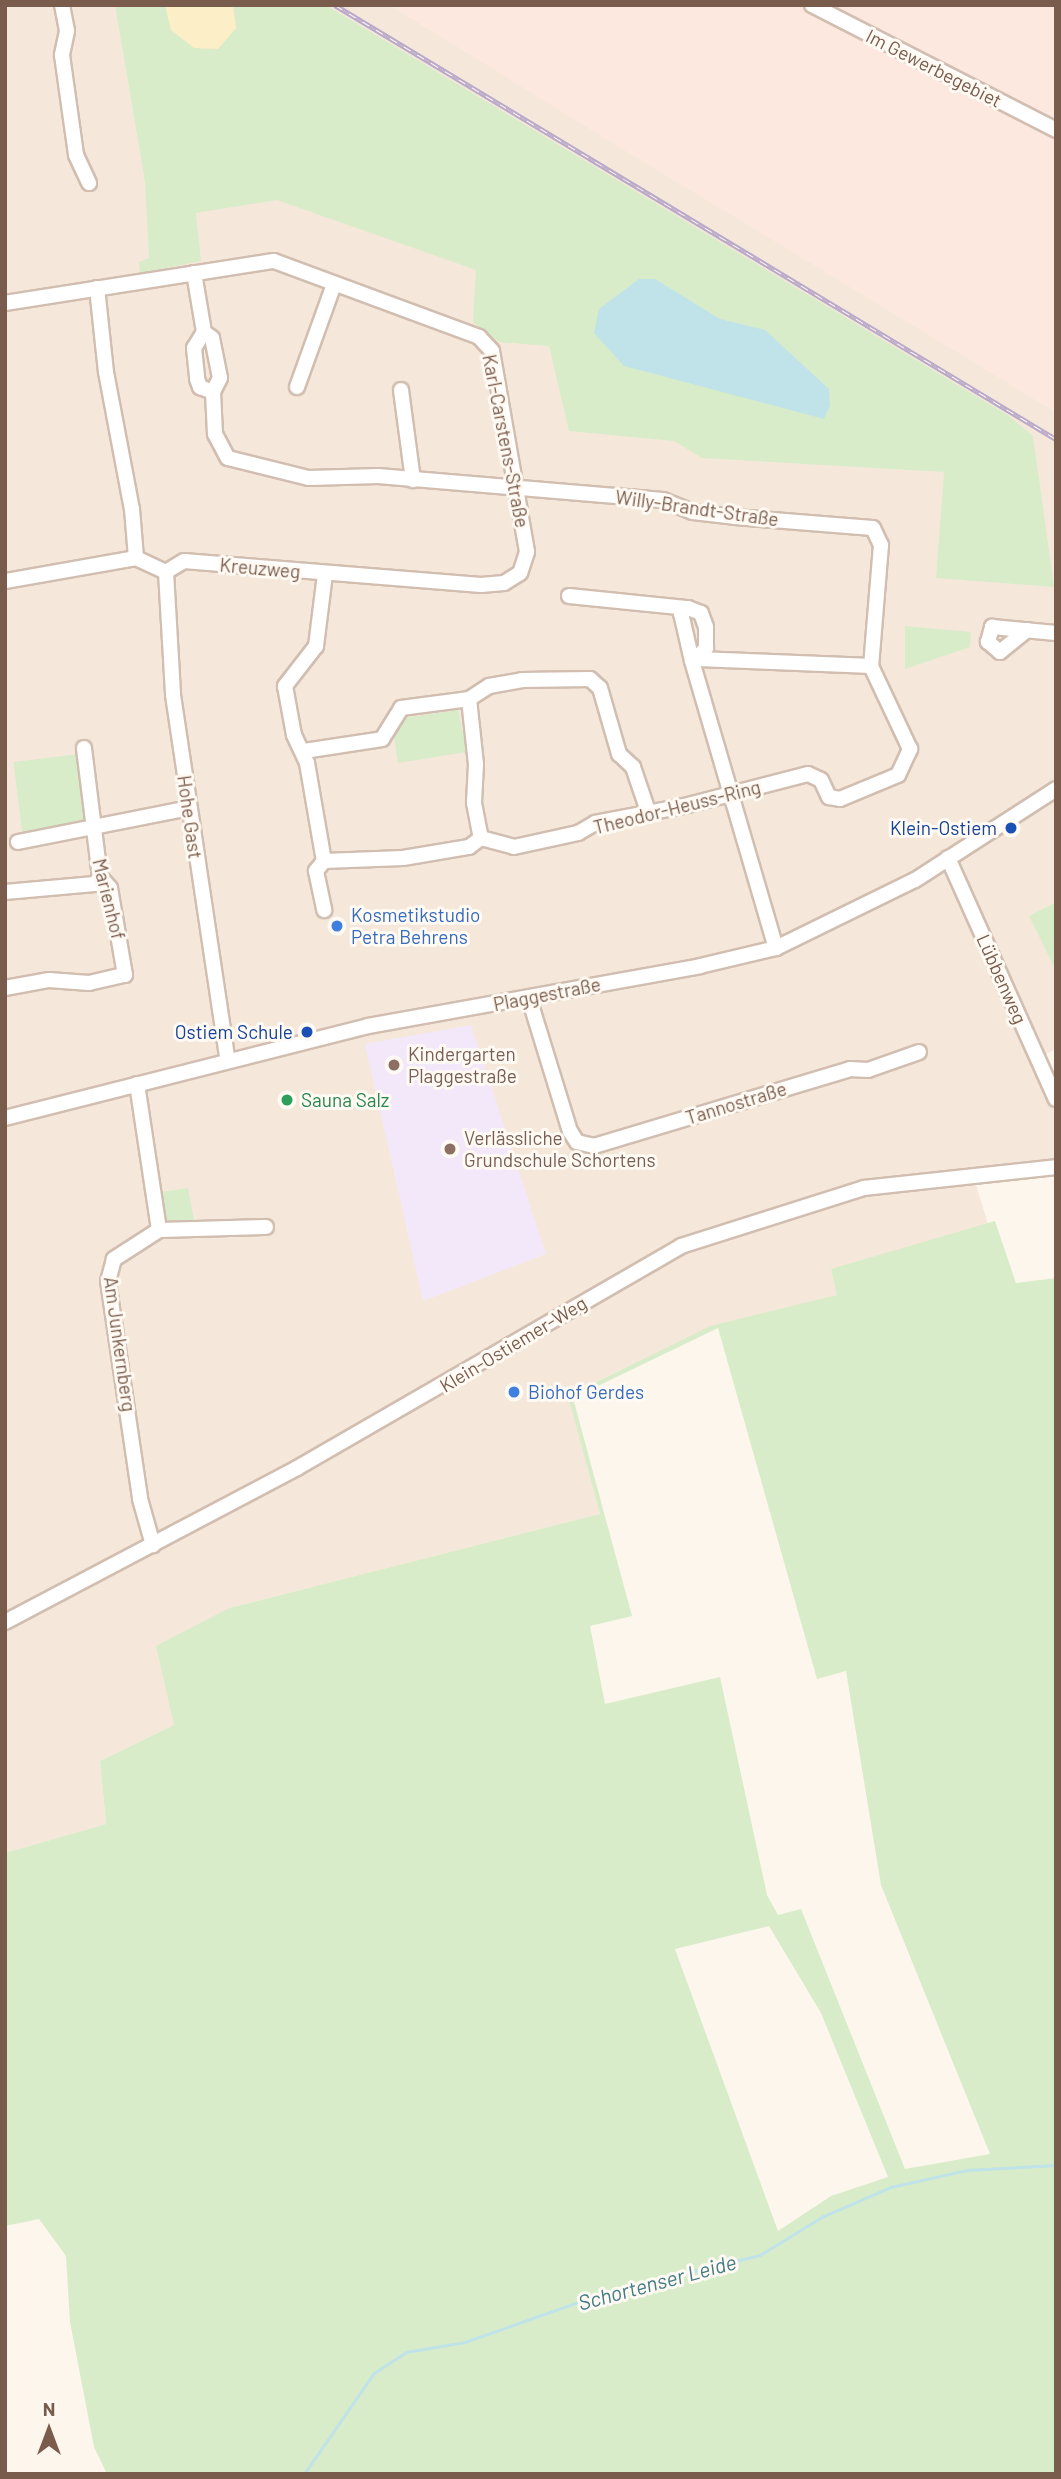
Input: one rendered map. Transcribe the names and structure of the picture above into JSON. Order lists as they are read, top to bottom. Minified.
{"streets":{"street":["Im Gewerbegebiet","Karl-Carstens-Straße","Willy-Brandt-Straße","Kreuzweg","Theodor-Heuss-Ring","Hohe Gast","Marienhof","Lübbenweg","Plaggestraße","Tannostraße","Am Junkernberg","Klein-Ostiemer-Weg"]},"crossings":[["Karl-Carstens-Straße","Willy-Brandt-Straße"],["Karl-Carstens-Straße","Kreuzweg"],["Willy-Brandt-Straße","Theodor-Heuss-Ring"],["Kreuzweg","Hohe Gast"],["Hohe Gast","Plaggestraße"],["Lübbenweg","Plaggestraße"],["Plaggestraße","Tannostraße"],["Am Junkernberg","Klein-Ostiemer-Weg"]],"water":["Schortenser Leide"],"places":["Klein-Ostiem","Kosmetikstudio Petra Behrens","Ostiem Schule","Kindergarten Plaggestraße","Sauna Salz","Verlässliche Grundschule Schortens","Biohof Gerdes"],"north":"top"}
